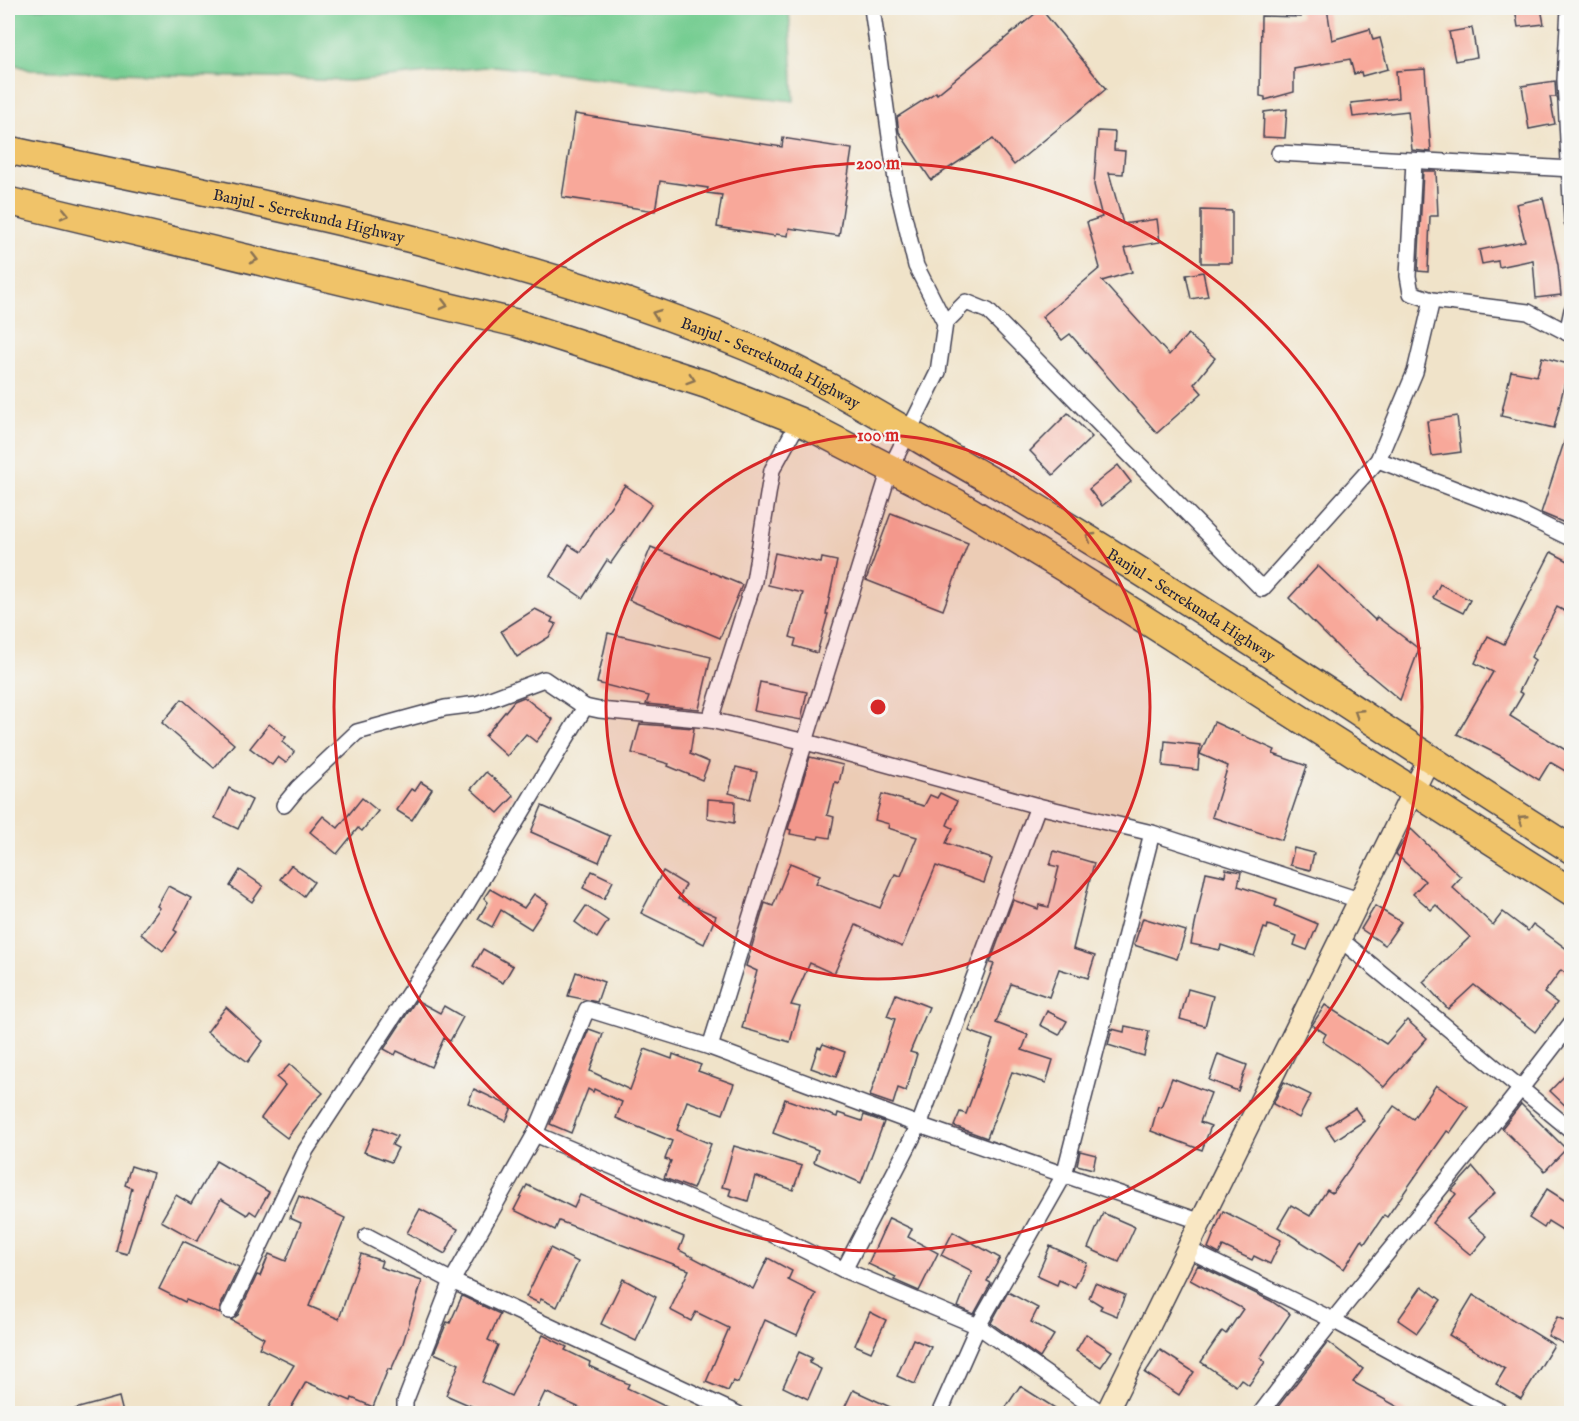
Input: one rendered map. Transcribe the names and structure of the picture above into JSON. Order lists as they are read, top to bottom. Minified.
{"streets":{"highway":["Banjul - Serrekunda Highway"]},"rings":["200 m","100 m"]}
